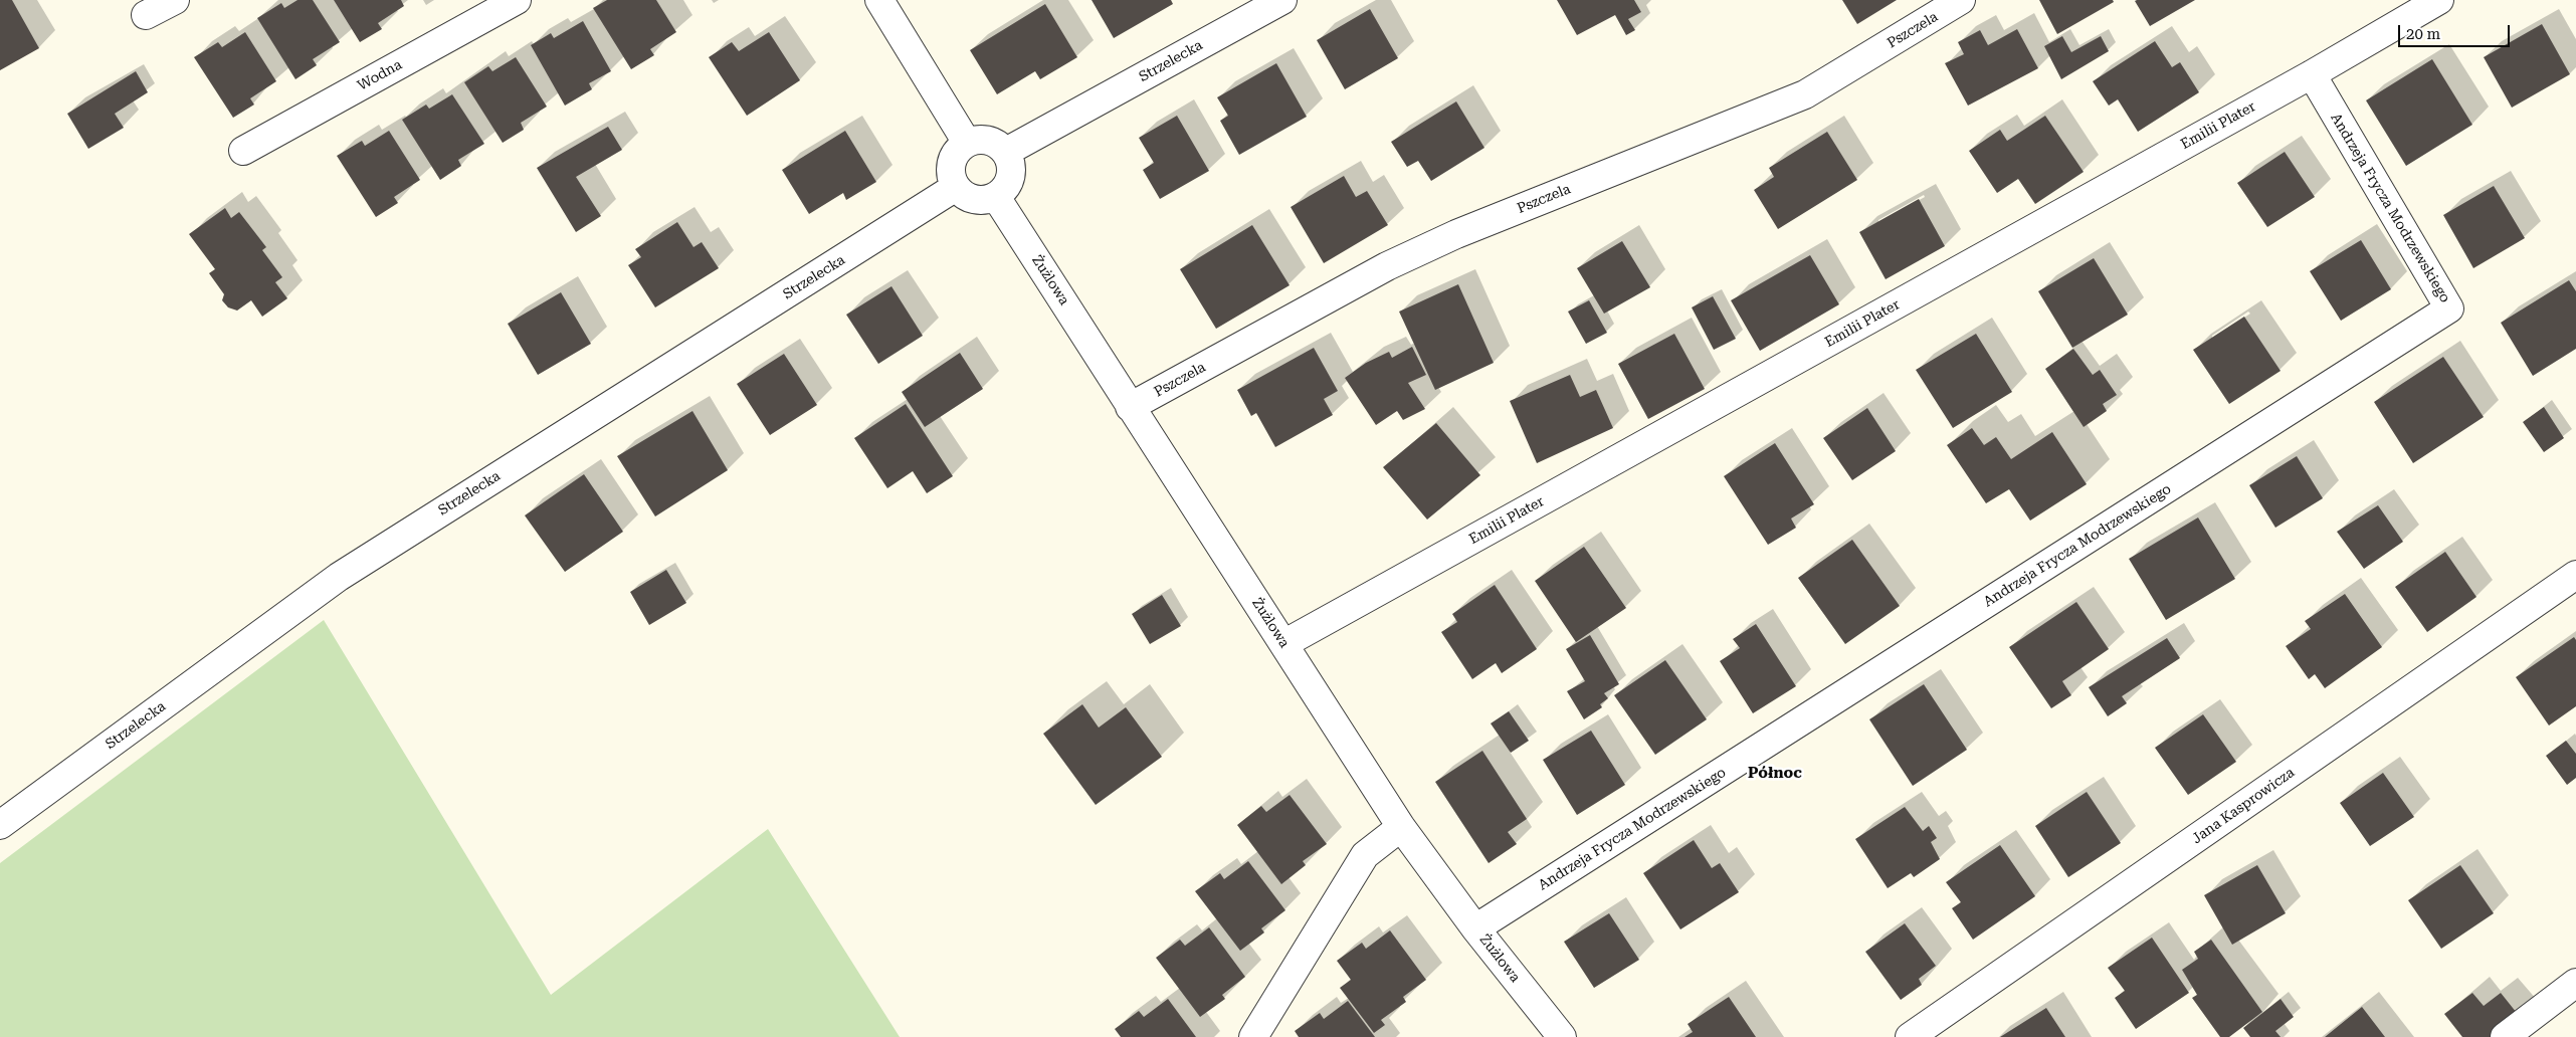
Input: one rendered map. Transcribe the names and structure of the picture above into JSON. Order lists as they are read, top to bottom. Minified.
{"streets":{"street":["Pszczela","Strzelecka","Wodna","Emilii Plater","Andrzeja Frycza Modrzewskiego","Żużlowa","Jana Kasprowicza"]},"crossings":[["Pszczela","Żużlowa"],["Strzelecka","Żużlowa"],["Emilii Plater","Andrzeja Frycza Modrzewskiego"],["Emilii Plater","Żużlowa"],["Andrzeja Frycza Modrzewskiego","Żużlowa"]],"districts":["Północ"],"scale_bar":"20 m"}
